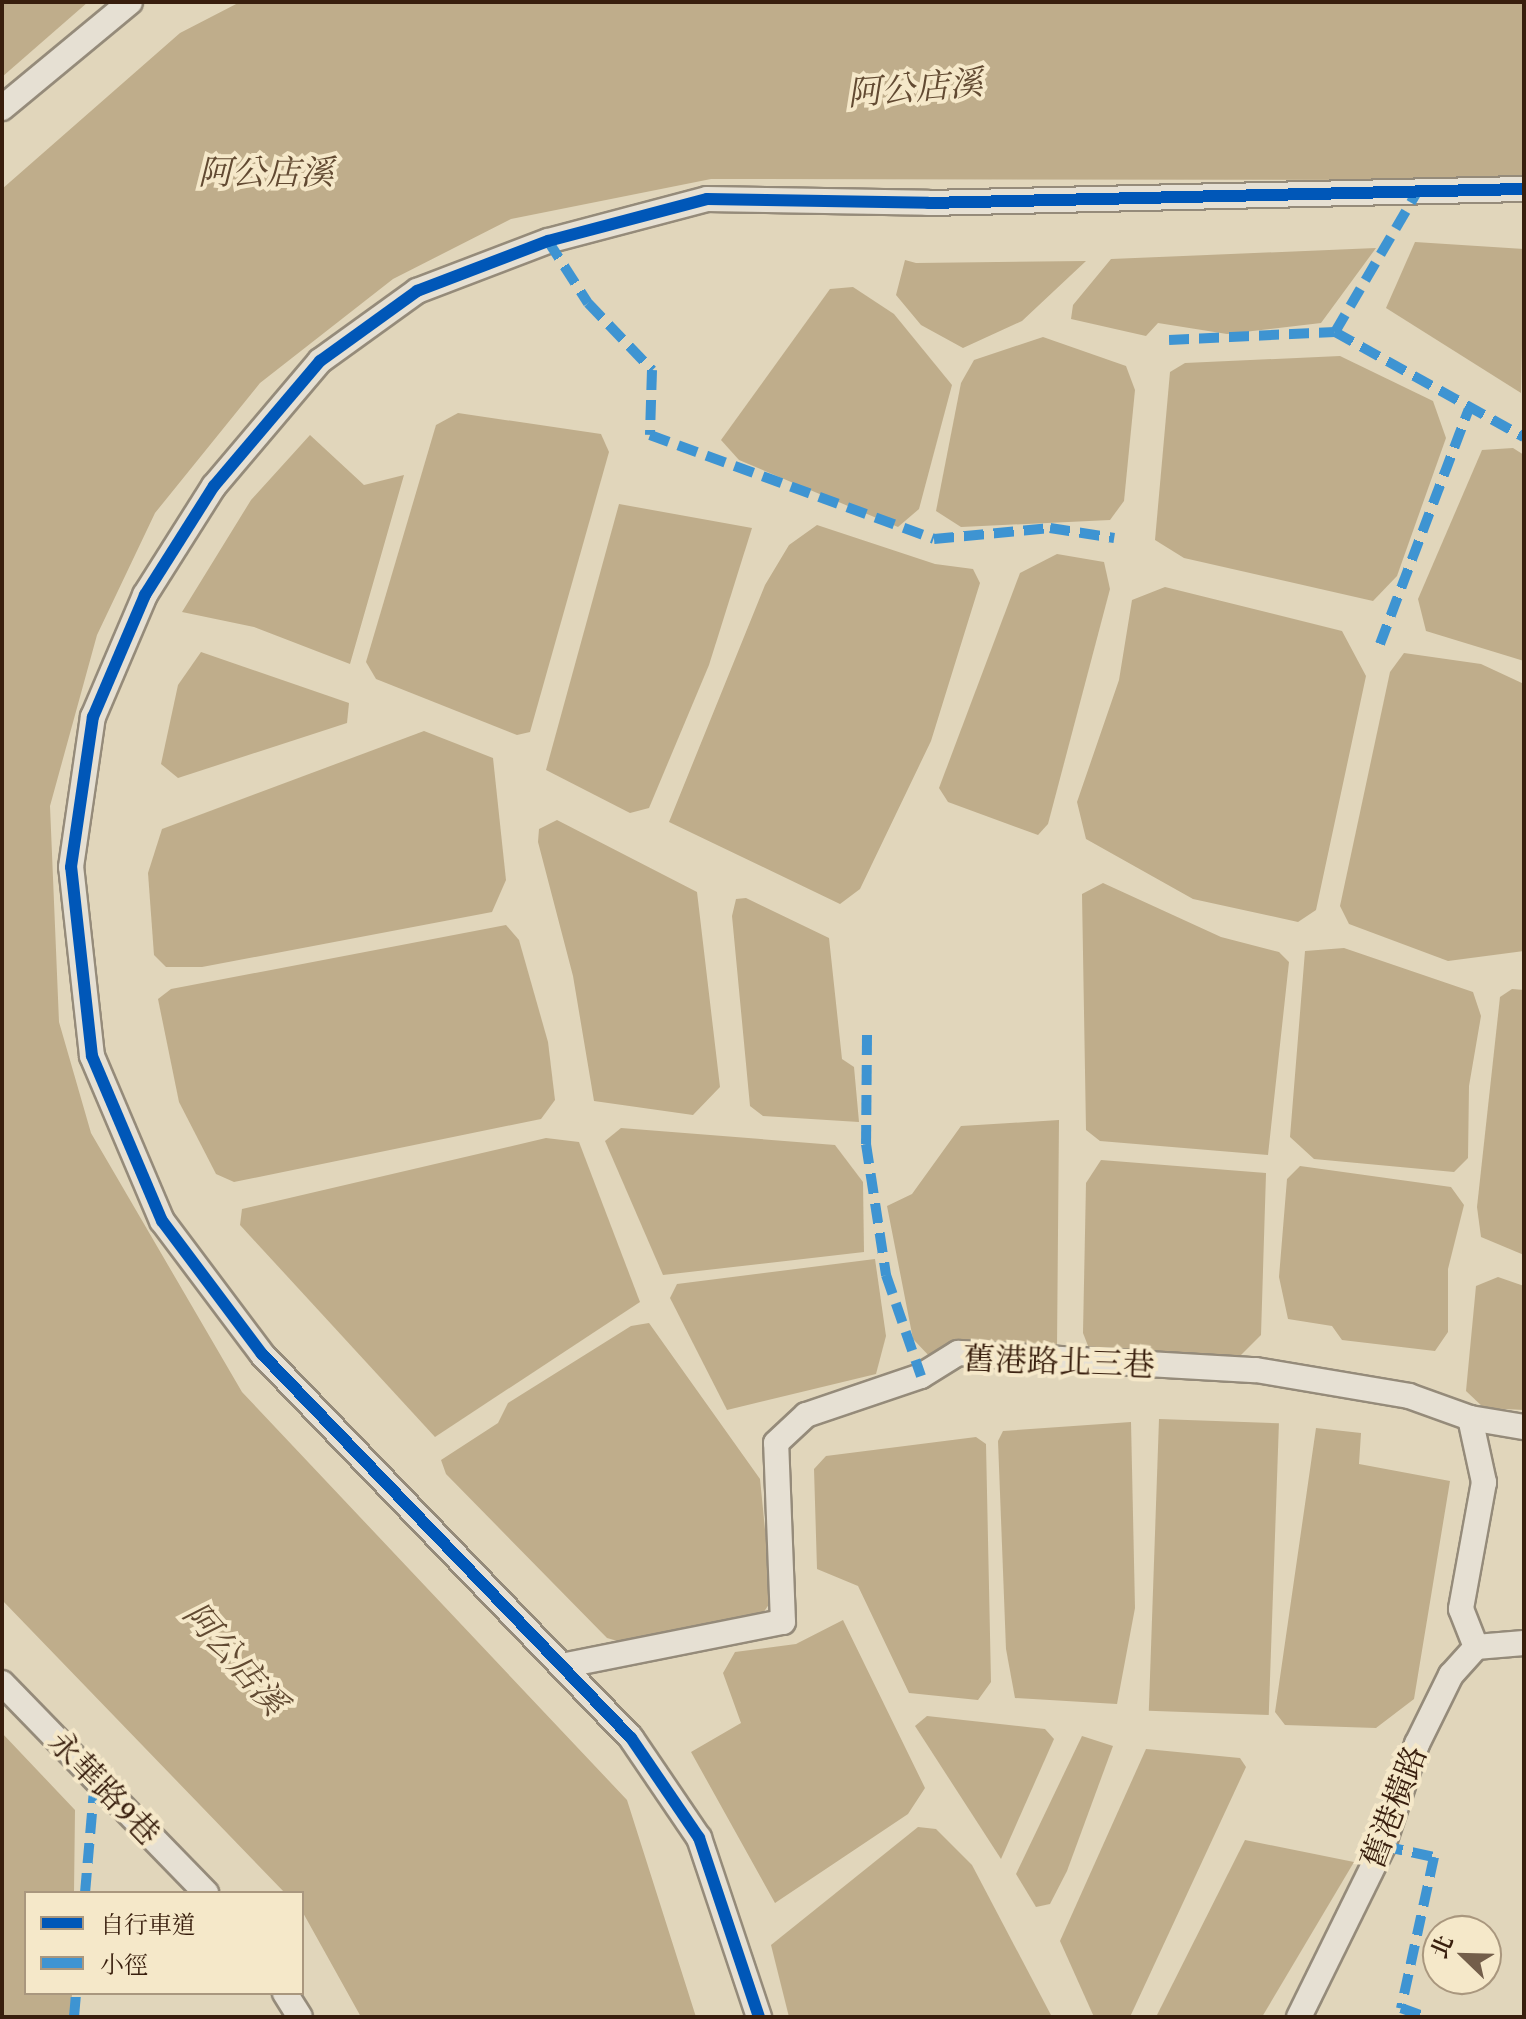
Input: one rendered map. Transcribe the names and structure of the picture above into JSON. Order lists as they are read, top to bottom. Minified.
{"streets":{"street":["舊港路北三巷","永華路9巷","舊港橫路"]},"water":["阿公店溪"],"legend":["自行車道","小徑"],"north":"top left"}
